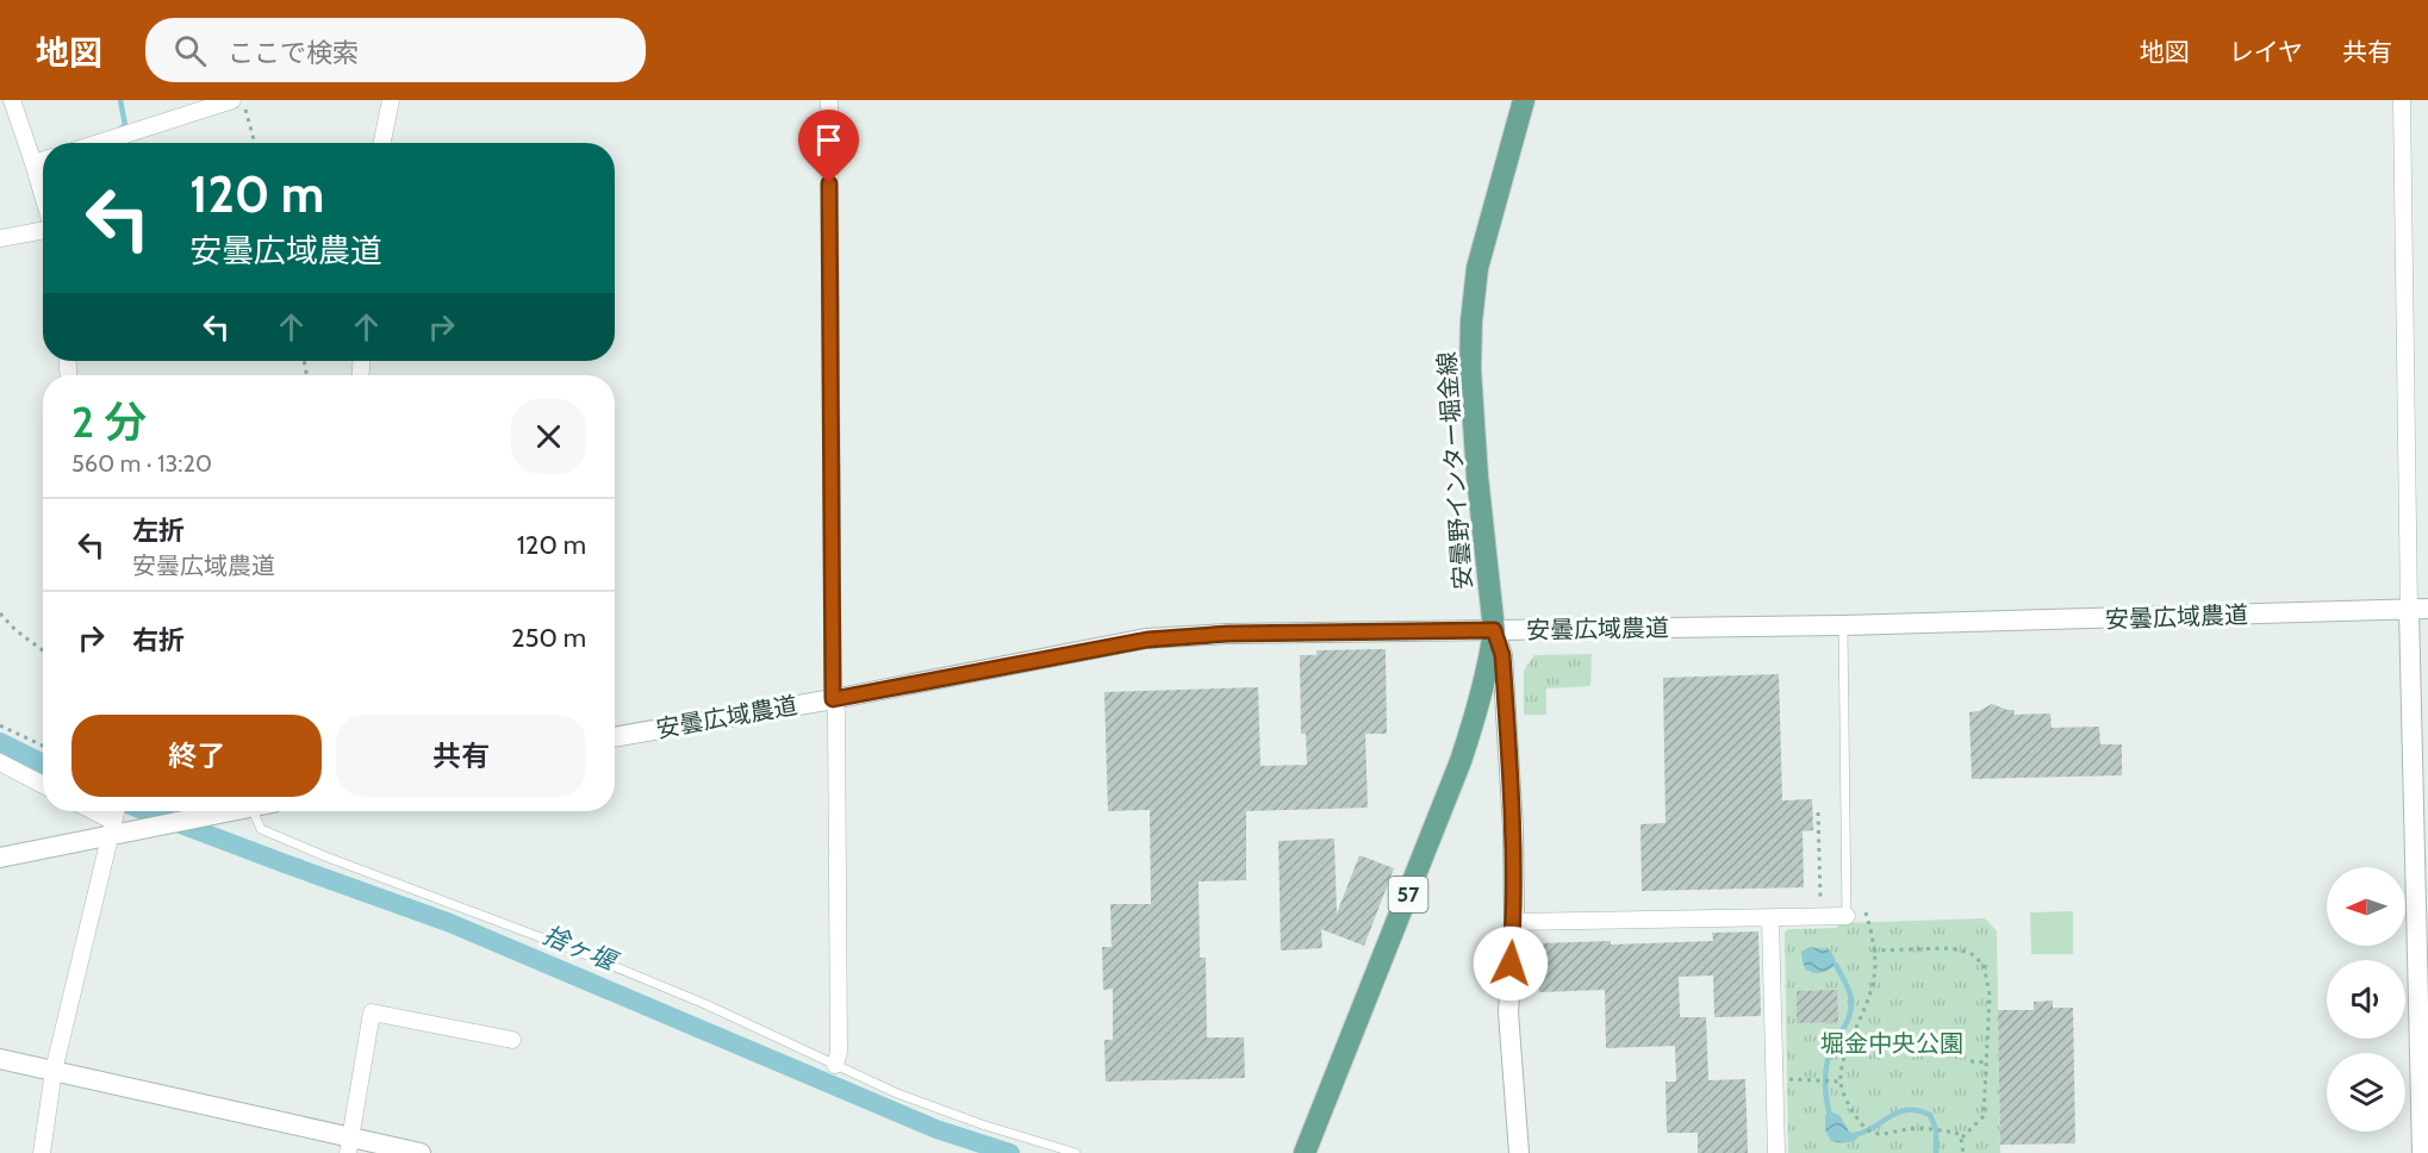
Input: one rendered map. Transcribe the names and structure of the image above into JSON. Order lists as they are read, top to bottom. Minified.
{"streets":{"main road":["安曇野インター堀金線","57"],"street":["安曇広域農道"]},"crossings":[["安曇野インター堀金線","安曇広域農道"]],"water":["捨ヶ堰"],"parks":["堀金中央公園"],"north":"left","page":{"header":"地図","search":"ここで検索","nav":["地図","レイヤ","共有"],"turn":["120 m","安曇広域農道"],"heading":["2 分","560 m · 13:20"],"list":[{"name":"左折","note":"安曇広域農道","value":"120 m"},{"name":"右折","value":"250 m"}],"buttons":["終了","共有"]}}
